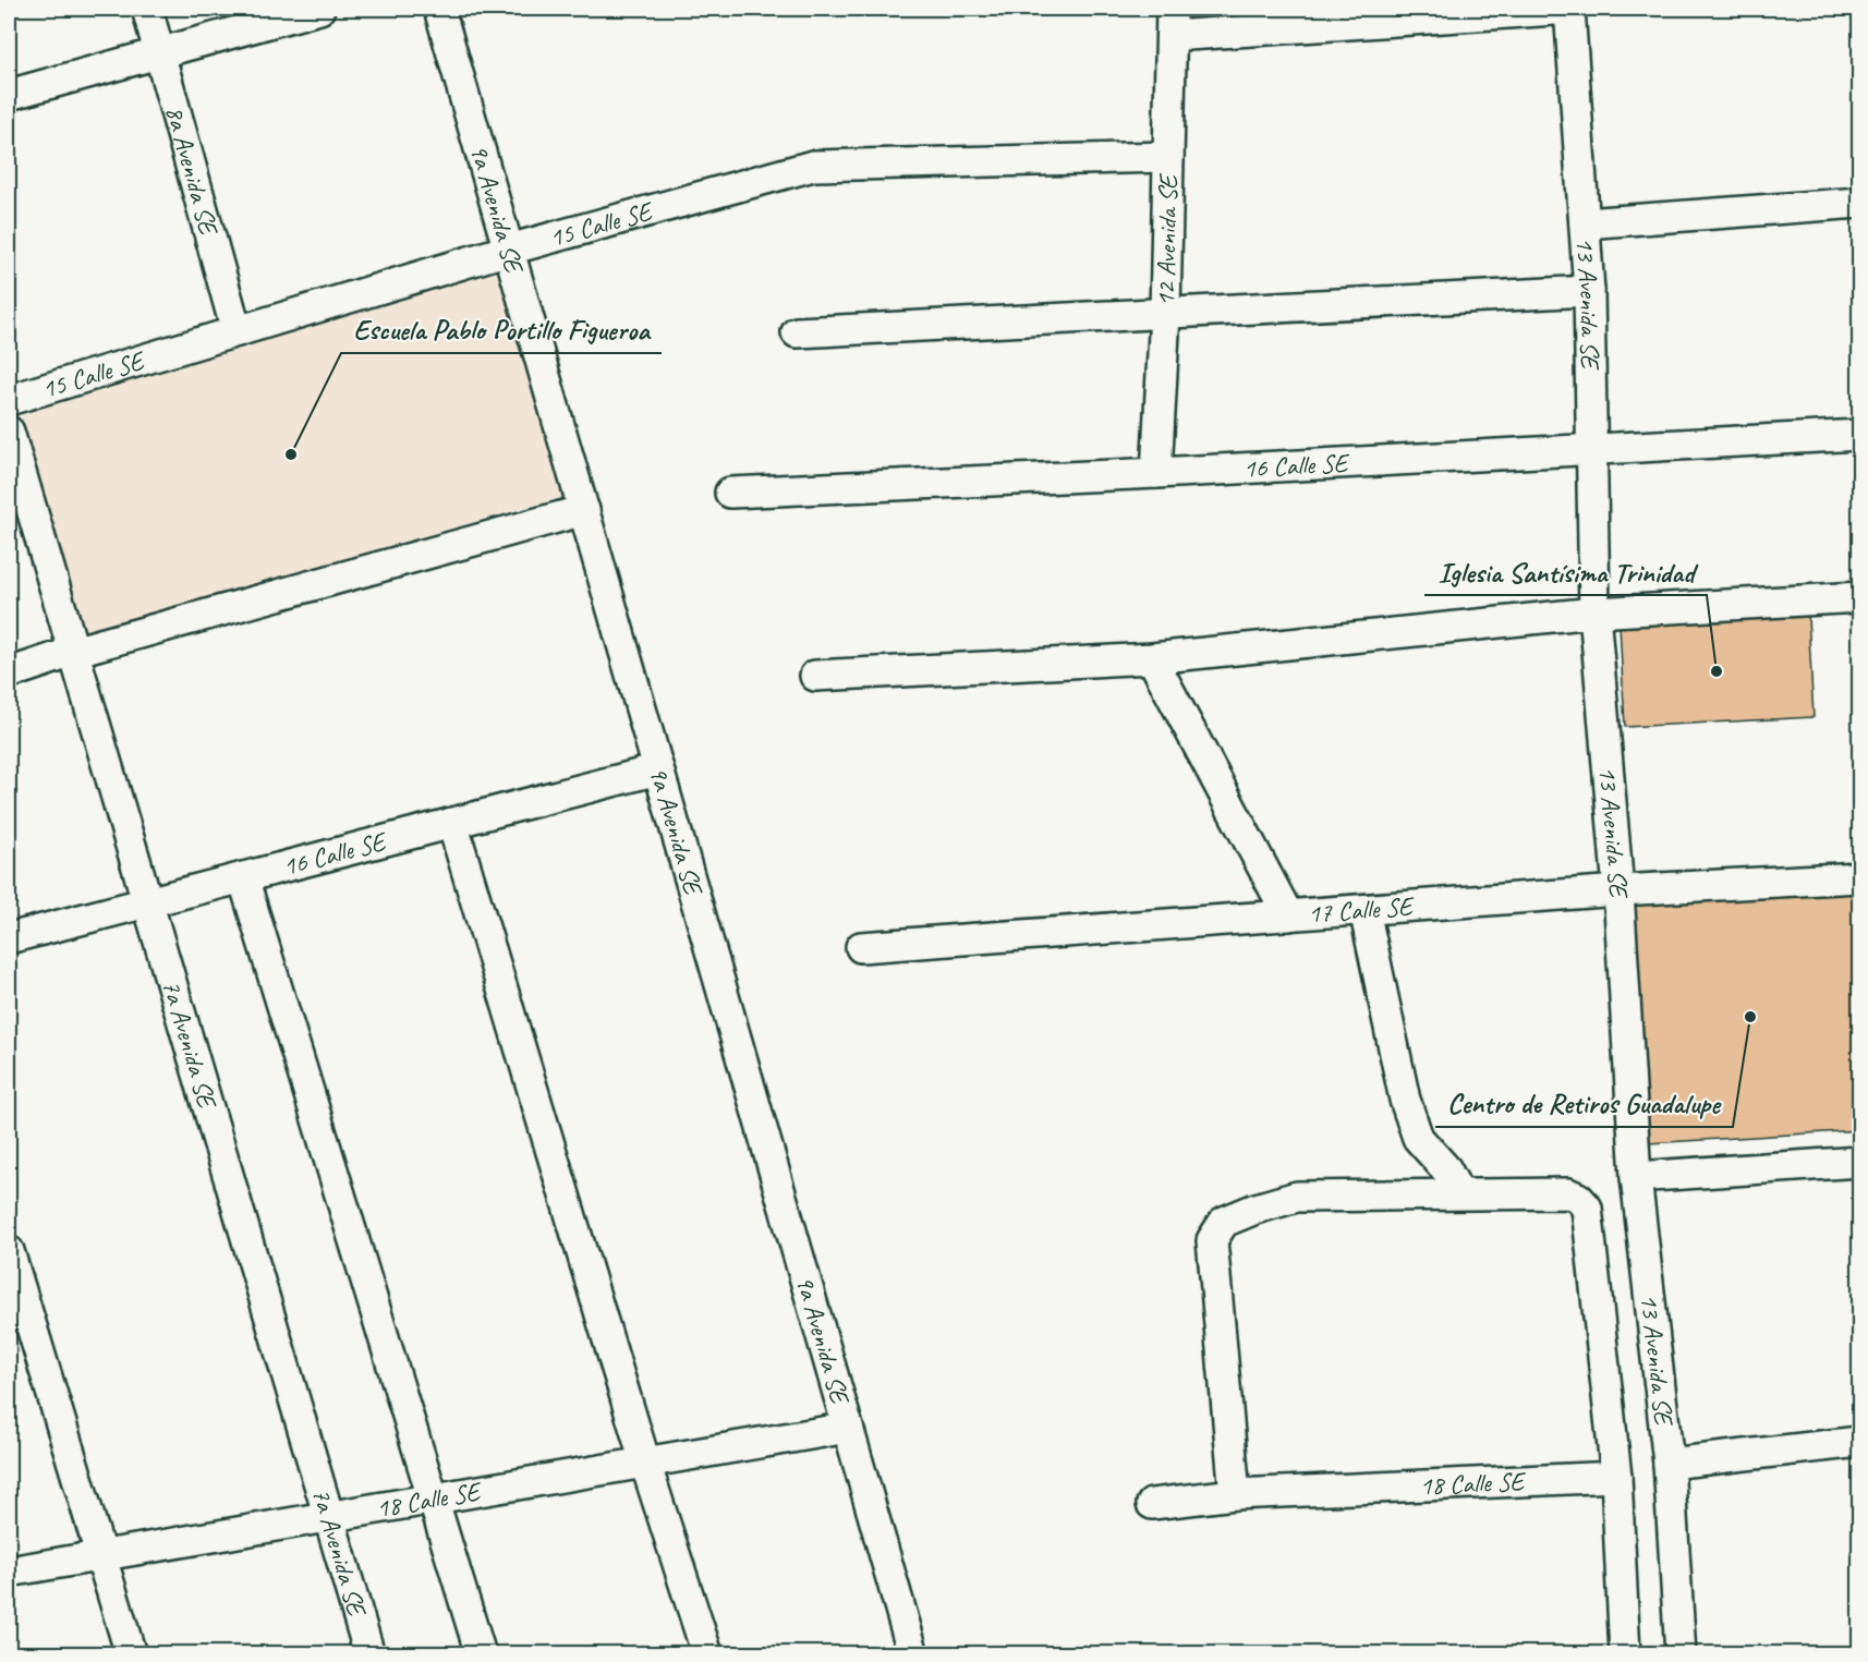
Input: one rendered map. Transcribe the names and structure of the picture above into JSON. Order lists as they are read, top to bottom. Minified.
{"streets":{"street":["8a Avenida SE","9a Avenida SE","15 Calle SE","12 Avenida SE","13 Avenida SE","16 Calle SE","17 Calle SE","7a Avenida SE","18 Calle SE"]},"crossings":[["8a Avenida SE","15 Calle SE"],["9a Avenida SE","15 Calle SE"],["9a Avenida SE","16 Calle SE"],["9a Avenida SE","18 Calle SE"],["15 Calle SE","12 Avenida SE"],["12 Avenida SE","16 Calle SE"],["13 Avenida SE","16 Calle SE"],["13 Avenida SE","17 Calle SE"],["16 Calle SE","7a Avenida SE"],["7a Avenida SE","18 Calle SE"]],"places":["Escuela Pablo Portillo Figueroa","Iglesia Santísima Trinidad","Centro de Retiros Guadalupe"]}
